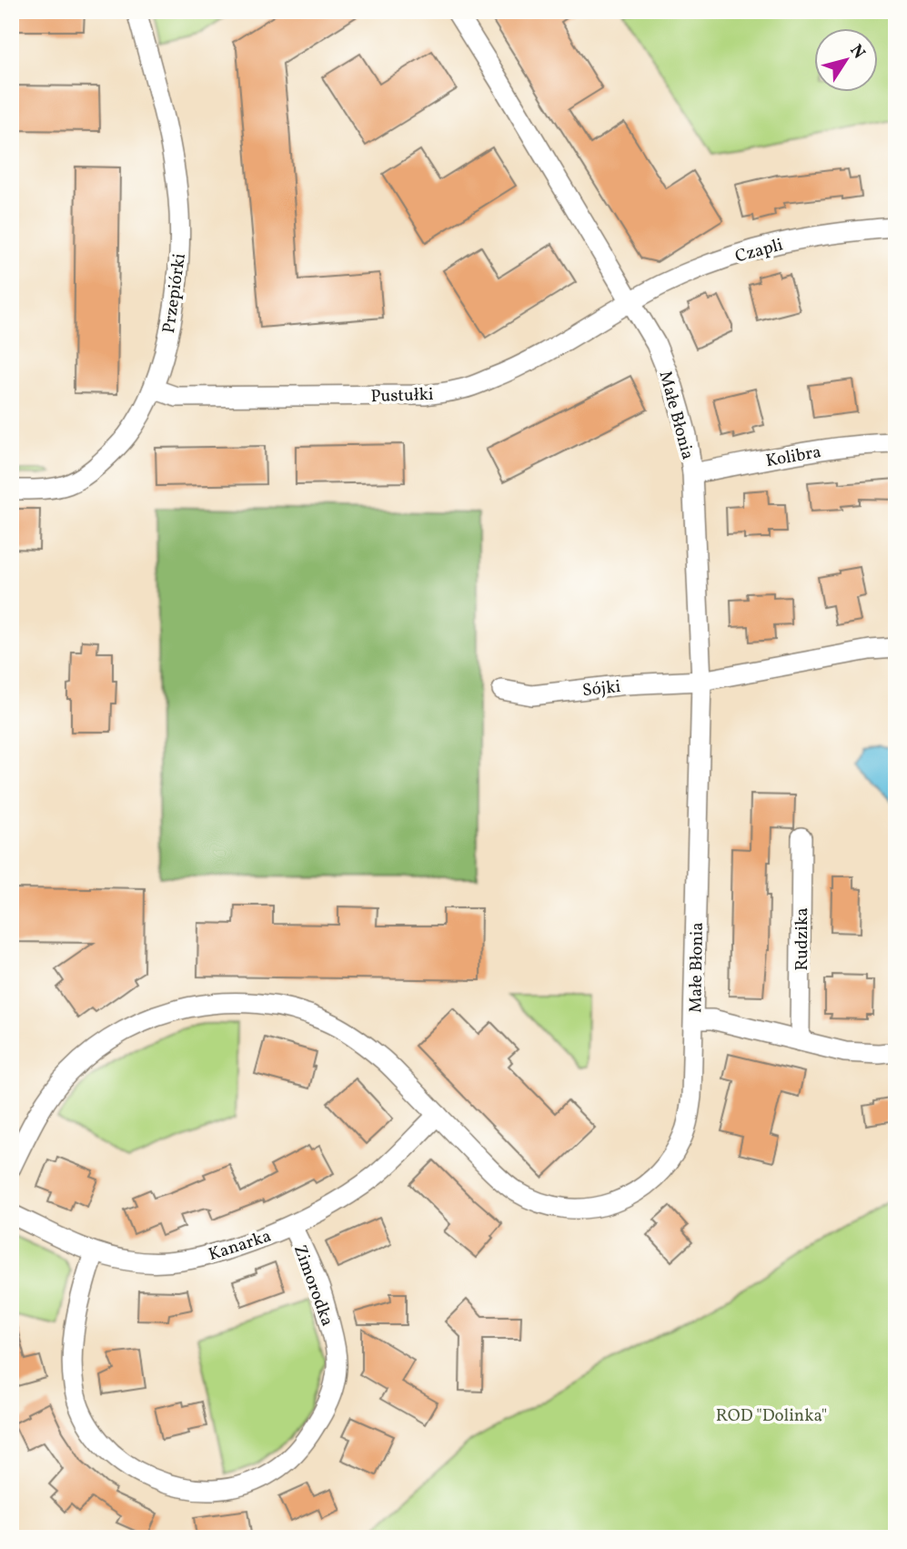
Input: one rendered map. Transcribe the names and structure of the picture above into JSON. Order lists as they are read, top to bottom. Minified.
{"streets":{"street":["Czapli","Przepiórki","Pustułki","Małe Błonia","Kolibra","Sójki","Rudzika","Kanarka","Zimorodka"]},"crossings":[["Czapli","Pustułki"],["Czapli","Małe Błonia"],["Przepiórki","Pustułki"],["Pustułki","Małe Błonia"],["Małe Błonia","Kolibra"],["Małe Błonia","Sójki"],["Małe Błonia","Kanarka"],["Kanarka","Zimorodka"]],"parks":["ROD \"Dolinka\""],"north":"top right"}
